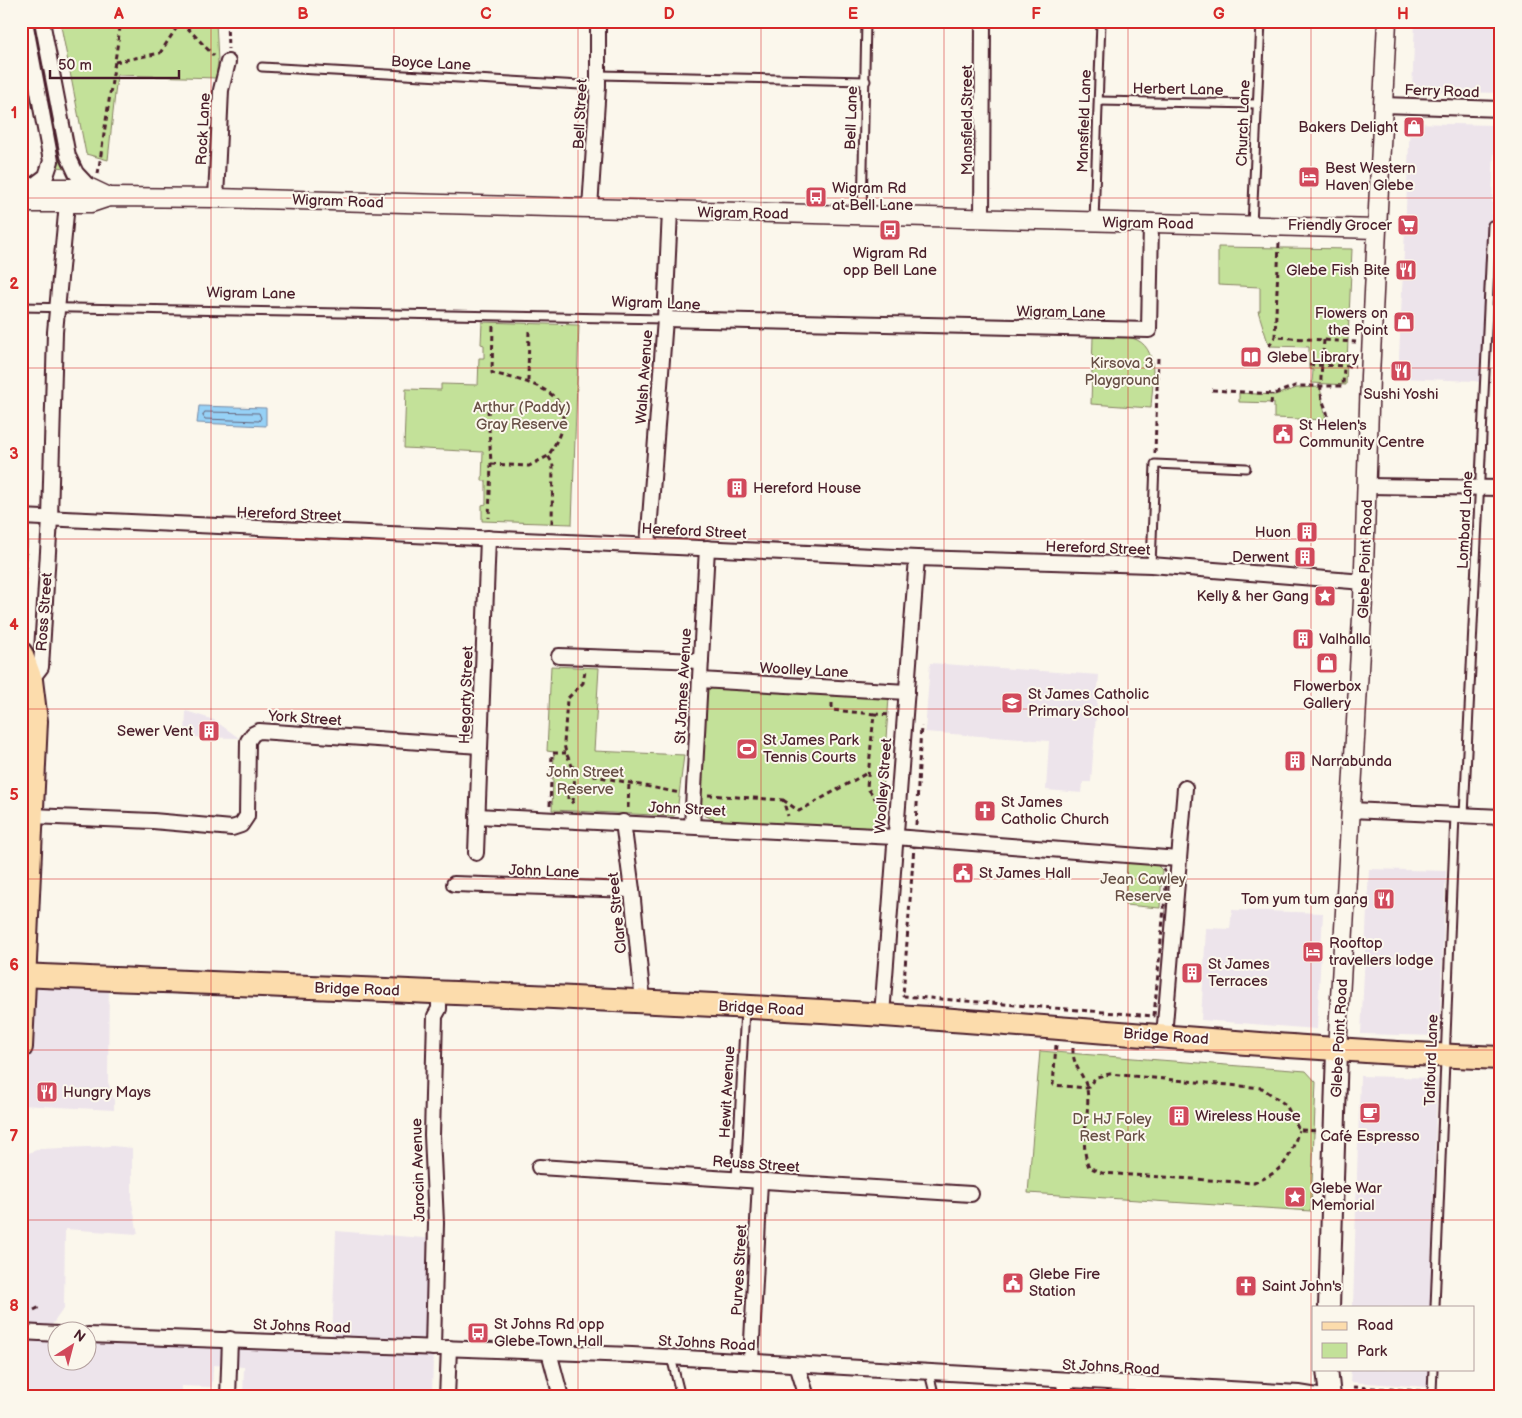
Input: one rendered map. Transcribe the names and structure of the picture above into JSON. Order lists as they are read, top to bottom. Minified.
{"streets":{"main road":["Glebe Point Road","Bridge Road"],"street":["Ferry Road","Bell Street","Mansfield Street","Rock Lane","Wigram Road","Wigram Lane","Walsh Avenue","Hereford Street","Ross Street","Woolley Lane","St James Avenue","Hegarty Street","York Street","Woolley Street","John Street","John Lane","Clare Street","Reuss Street","Jarocin Avenue","Purves Street","St Johns Road"],"lane":["Boyce Lane","Herbert Lane","Bell Lane","Mansfield Lane","Church Lane","Lombard Lane","Talfourd Lane","Hewit Avenue"]},"crossings":[["Boyce Lane","Bell Street"],["Boyce Lane","Bell Lane"],["Herbert Lane","Mansfield Lane"],["Herbert Lane","Church Lane"],["Ferry Road","Glebe Point Road"],["Bell Street","Wigram Road"],["Bell Lane","Wigram Road"],["Mansfield Street","Wigram Road"],["Mansfield Lane","Wigram Road"],["Church Lane","Wigram Road"],["Rock Lane","Wigram Road"],["Wigram Road","Wigram Lane"],["Wigram Road","Walsh Avenue"],["Wigram Road","Glebe Point Road"],["Wigram Road","Ross Street"],["Wigram Lane","Walsh Avenue"],["Wigram Lane","Ross Street"],["Walsh Avenue","Hereford Street"],["Hereford Street","Glebe Point Road"],["Hereford Street","Ross Street"],["Hereford Street","St James Avenue"],["Hereford Street","Hegarty Street"],["Hereford Street","Woolley Street"],["Lombard Lane","Talfourd Lane"],["Glebe Point Road","Bridge Road"],["Woolley Lane","St James Avenue"],["Woolley Lane","Woolley Street"],["St James Avenue","John Street"],["Hegarty Street","York Street"],["Hegarty Street","John Street"],["Woolley Street","John Street"],["Woolley Street","Bridge Road"],["John Street","Clare Street"],["John Lane","Clare Street"],["Clare Street","Bridge Road"],["Bridge Road","Talfourd Lane"],["Bridge Road","Hewit Avenue"],["Bridge Road","Jarocin Avenue"],["Hewit Avenue","Reuss Street"],["Reuss Street","Purves Street"],["Jarocin Avenue","St Johns Road"],["Purves Street","St Johns Road"]],"parks":["Kirsova 3 Playground","Arthur (Paddy) Gray Reserve","John Street Reserve","Jean Cawley Reserve","Dr HJ Foley Rest Park"],"places":{"shop":["Bakers Delight","Flowers on the Point","Flowerbox Gallery"],"hotel":["Best Western Haven Glebe","Rooftop travellers lodge"],"bus stop":["Wigram Rd at Bell Lane","Wigram Rd opp Bell Lane","St Johns Rd opp Glebe Town Hall"],"supermarket":["Friendly Grocer"],"restaurant":["Glebe Fish Bite","Sushi Yoshi","Tom yum tum gang","Hungry Mays"],"library":["Glebe Library"],"public building":["St Helen's Community Centre","St James Hall","Glebe Fire Station"],"building":["Hereford House","Huon","Derwent","Valhalla","Sewer Vent","Narrabunda","St James Terraces","Wireless House"],"place":["Kelly & her Gang","Glebe War Memorial"],"school or university":["St James Catholic Primary School"],"sports":["St James Park Tennis Courts"],"church":["St James Catholic Church","Saint John's"],"cafe":["Café Espresso"]},"legend":["Road","Park"],"scale_bar":"50 m","north":"top right","grid":{"columns":["A","B","C","D","E","F","G","H"],"rows":["1","2","3","4","5","6","7","8"]}}
